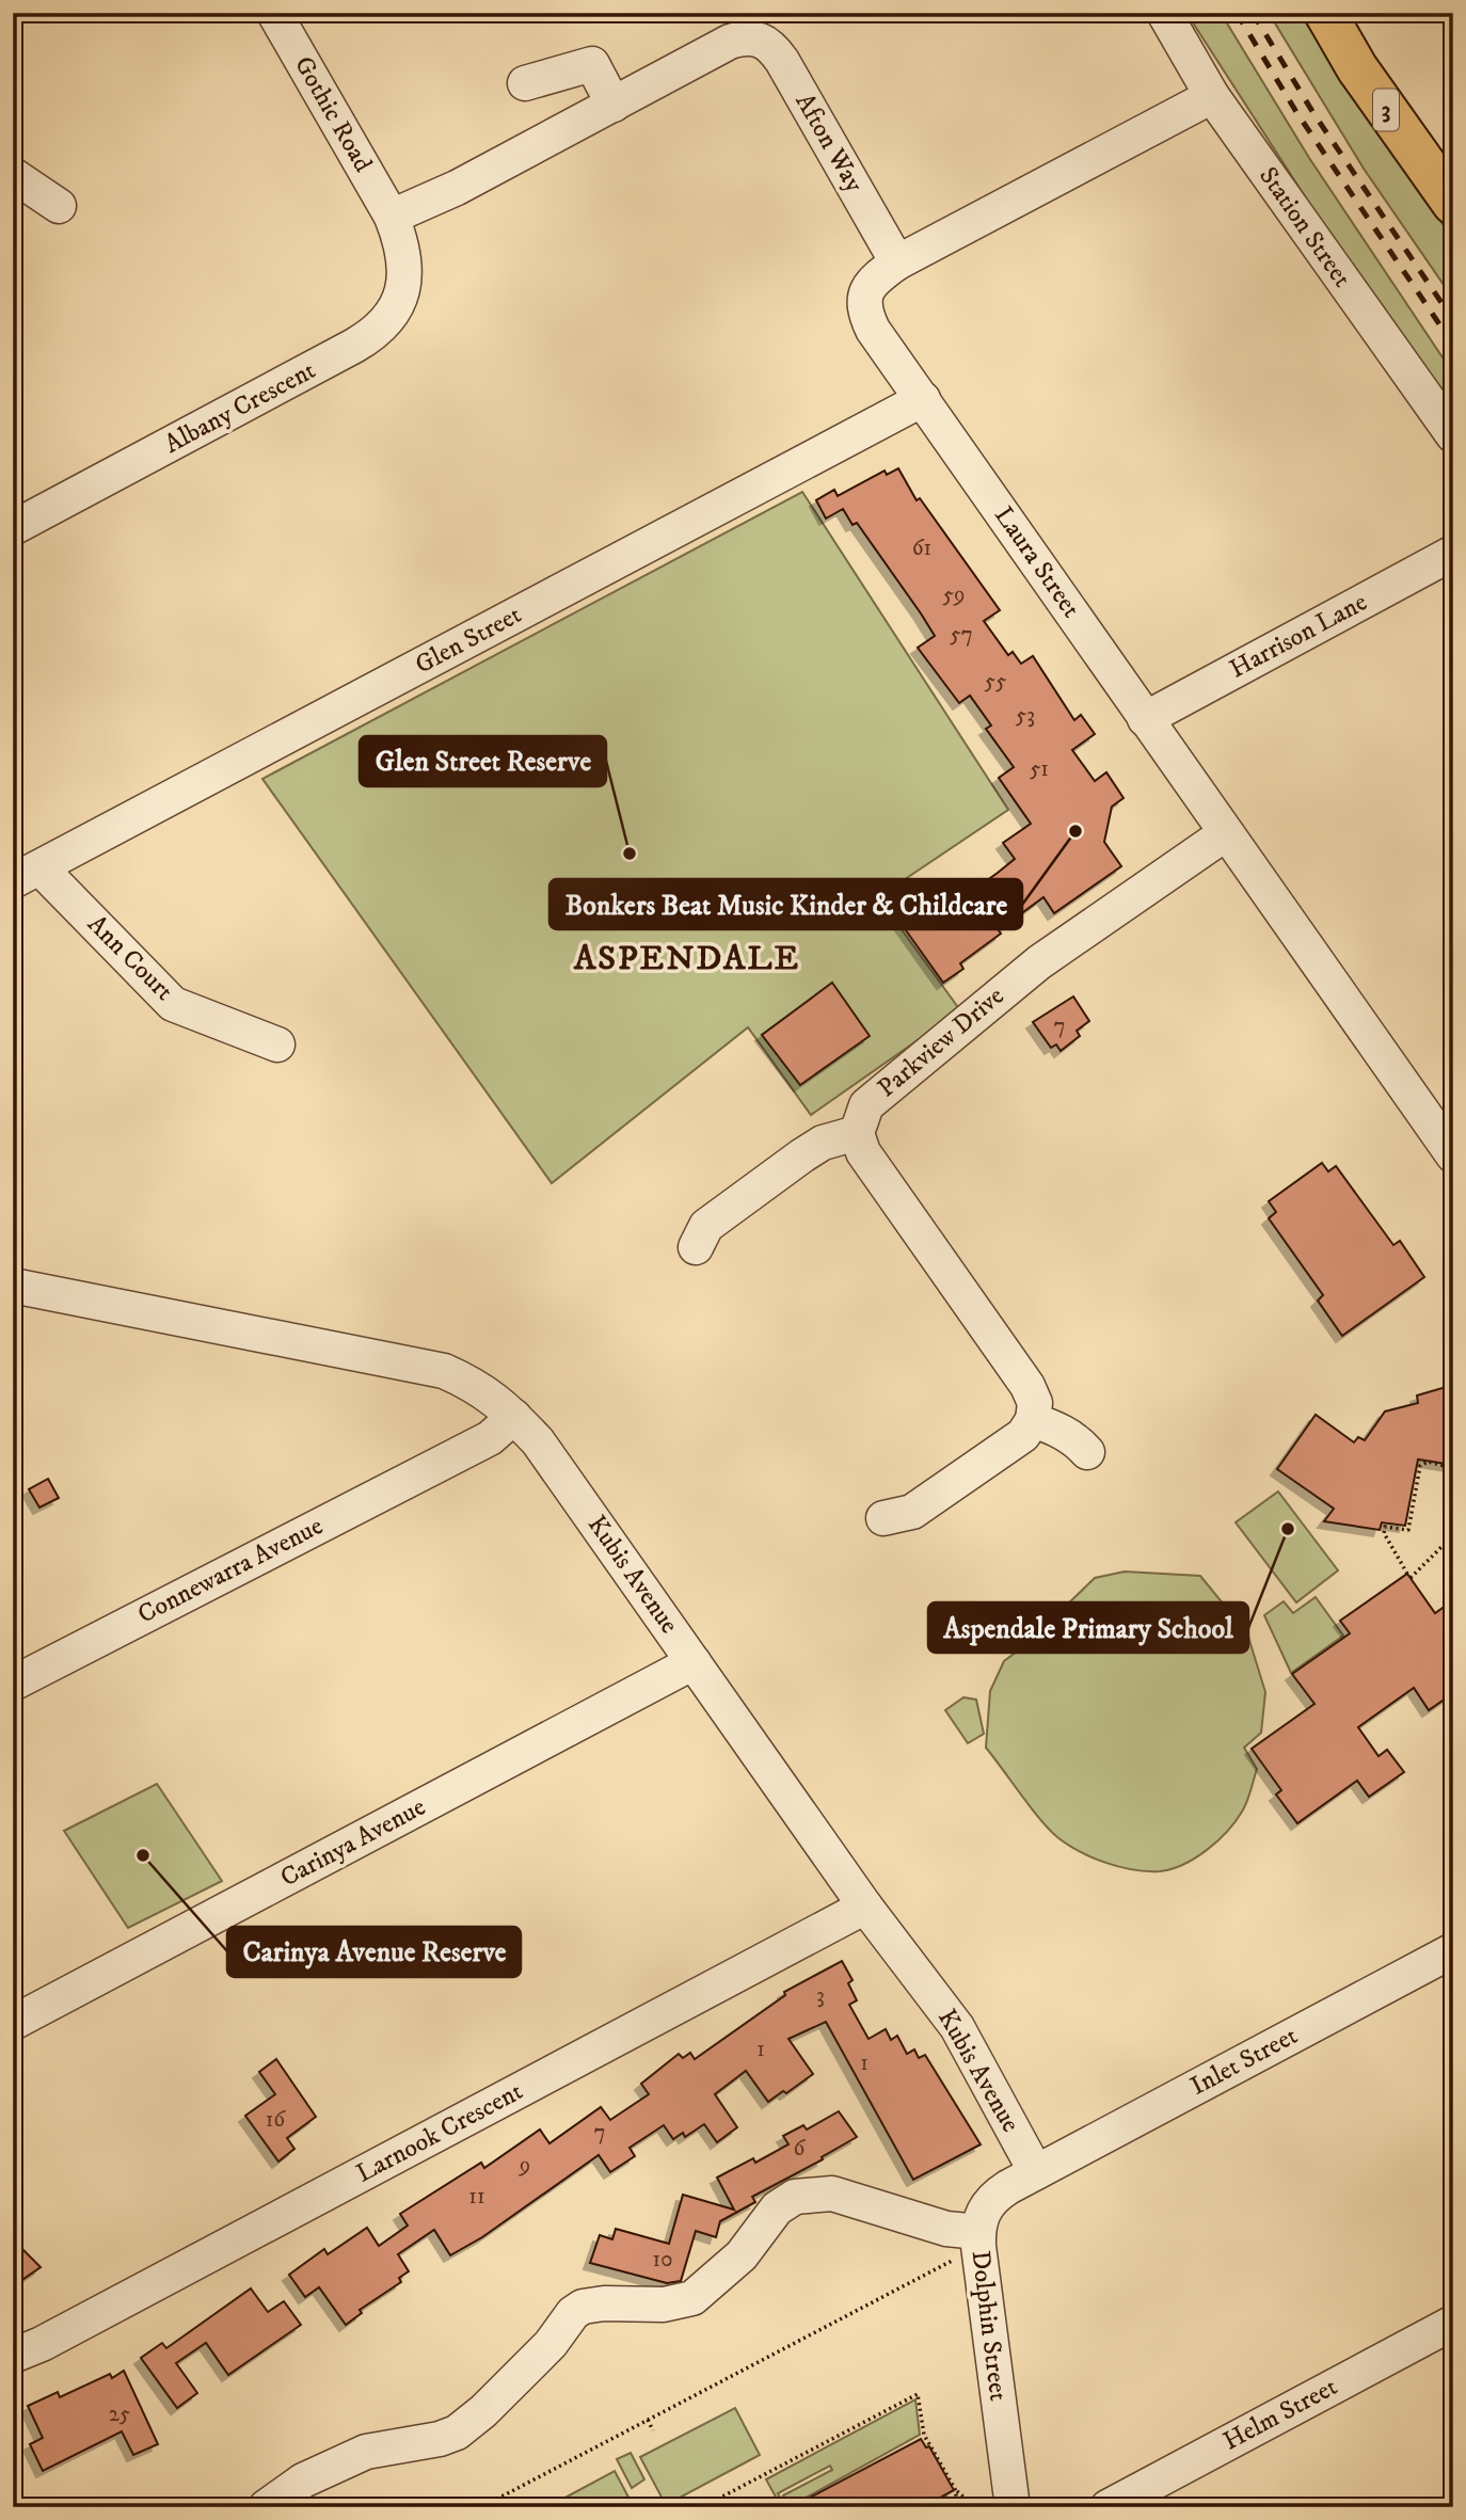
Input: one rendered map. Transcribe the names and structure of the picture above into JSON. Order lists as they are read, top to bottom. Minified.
{"streets":{"highway":["3"],"street":["Gothic Road","Afton Way","Station Street","Albany Crescent","Laura Street","Harrison Lane","Glen Street","Ann Court","Parkview Drive","Connewarra Avenue","Kubis Avenue","Carinya Avenue","Inlet Street","Larnook Crescent","Dolphin Street","Helm Street"]},"crossings":[["Gothic Road","Albany Crescent"],["Afton Way","Laura Street"],["Station Street","Laura Street"],["Laura Street","Harrison Lane"],["Laura Street","Glen Street"],["Laura Street","Parkview Drive"],["Glen Street","Ann Court"],["Connewarra Avenue","Kubis Avenue"],["Kubis Avenue","Carinya Avenue"],["Kubis Avenue","Inlet Street"],["Kubis Avenue","Larnook Crescent"]],"districts":["ASPENDALE"],"places":["Bonkers Beat Music Kinder & Childcare","Glen Street Reserve","Aspendale Primary School","Carinya Avenue Reserve"],"house_numbers":["61","59","57","55","53","51","7","3","1","1","16","7","6","9","11","10","25"]}
